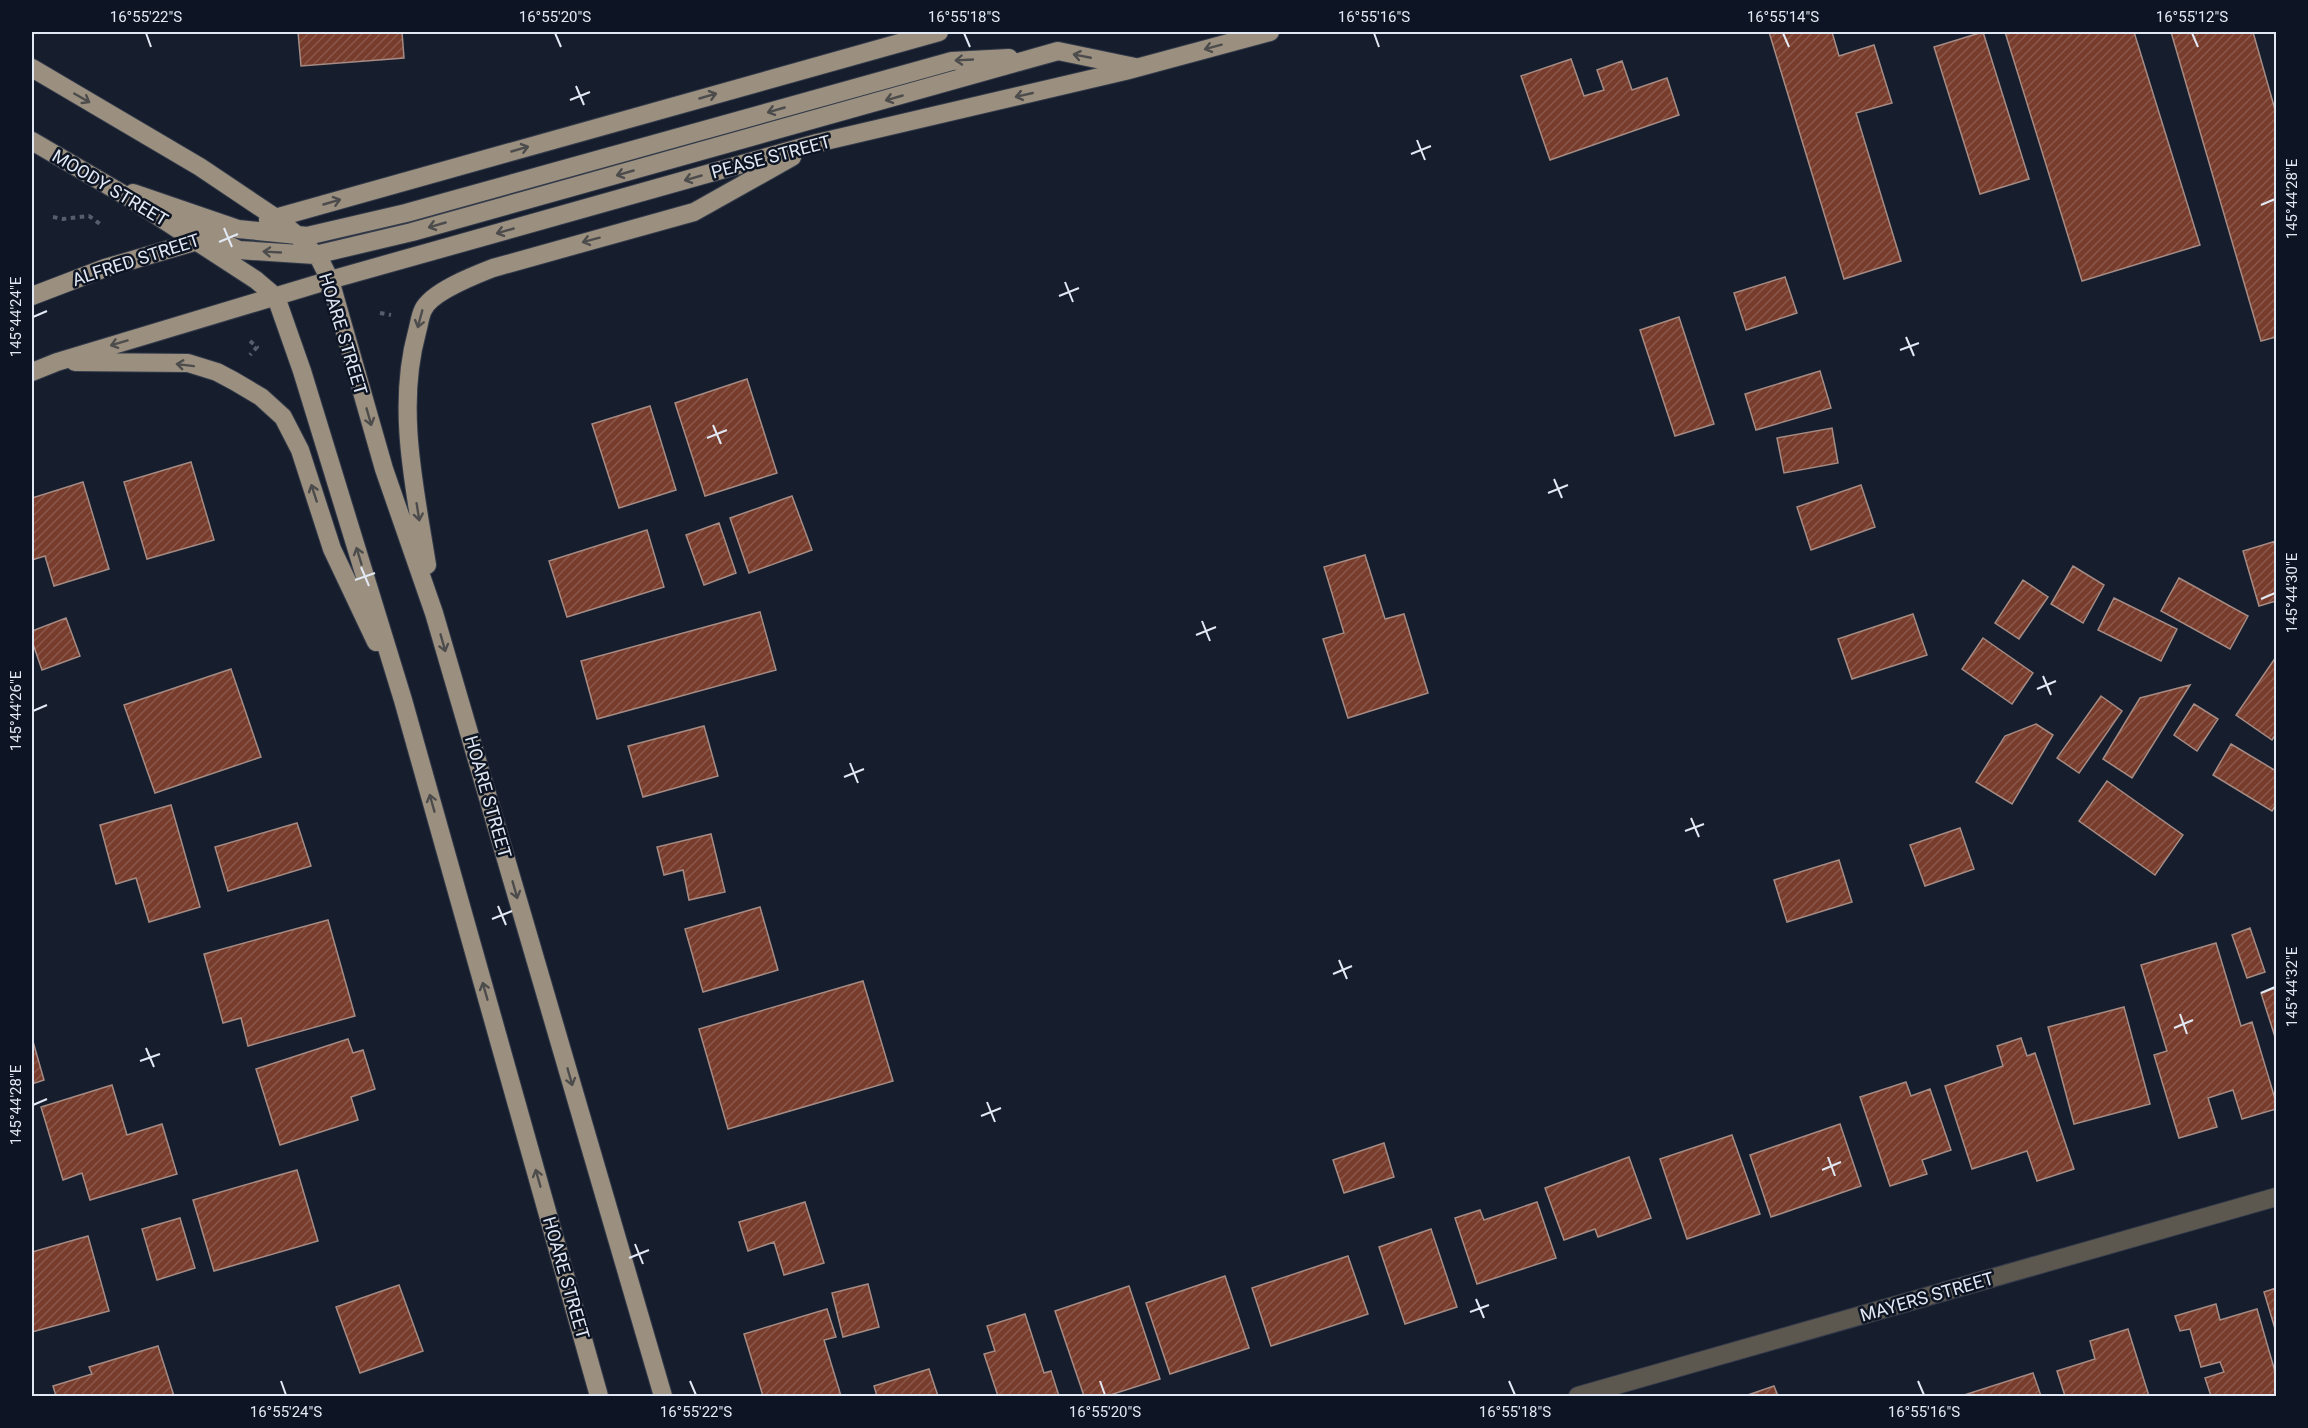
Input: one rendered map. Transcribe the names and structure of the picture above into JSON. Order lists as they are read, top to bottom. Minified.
{"streets":{"main road":["PEASE STREET","MOODY STREET","ALFRED STREET","HOARE STREET"],"street":["MAYERS STREET"]},"crossings":[["PEASE STREET","MOODY STREET"],["PEASE STREET","HOARE STREET"],["MOODY STREET","ALFRED STREET"],["MOODY STREET","HOARE STREET"],["ALFRED STREET","HOARE STREET"]],"coordinates":["16°55'22\"S","16°55'20\"S","16°55'18\"S","16°55'16\"S","16°55'14\"S","16°55'12\"S","145°44'28\"E","145°44'24\"E","145°44'30\"E","145°44'26\"E","145°44'32\"E","16°55'24\"S"]}
